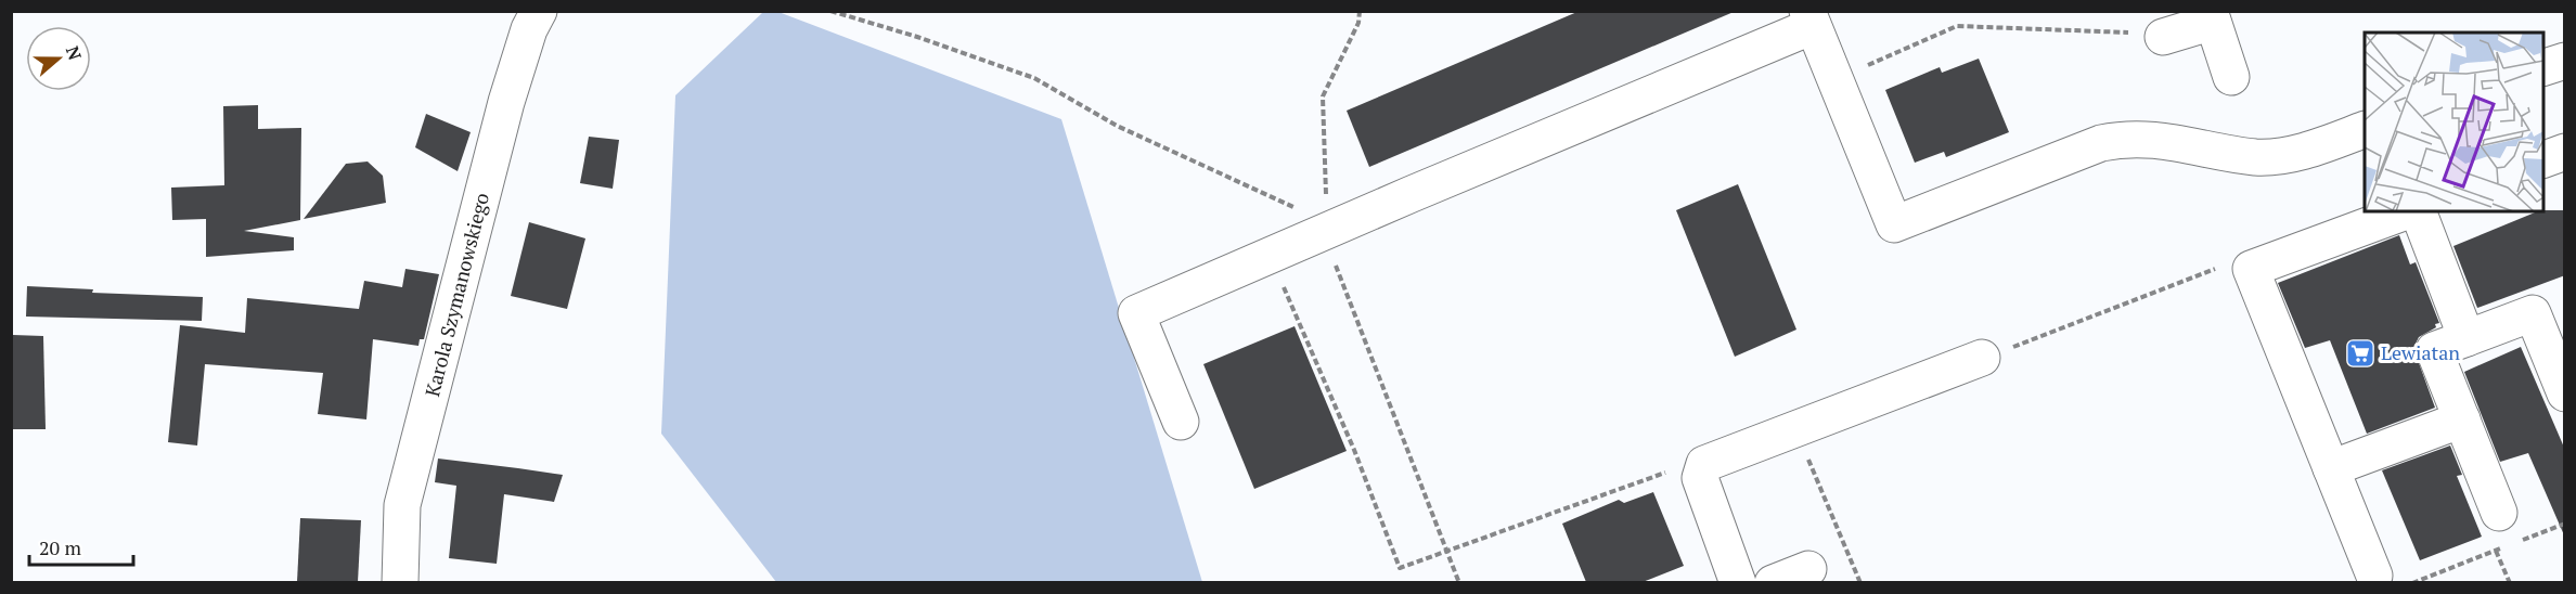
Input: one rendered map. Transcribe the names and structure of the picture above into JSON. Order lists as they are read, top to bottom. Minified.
{"streets":{"street":["Karola Szymanowskiego"]},"places":{"supermarket":["Lewiatan"]},"scale_bar":"20 m","north":"right"}
